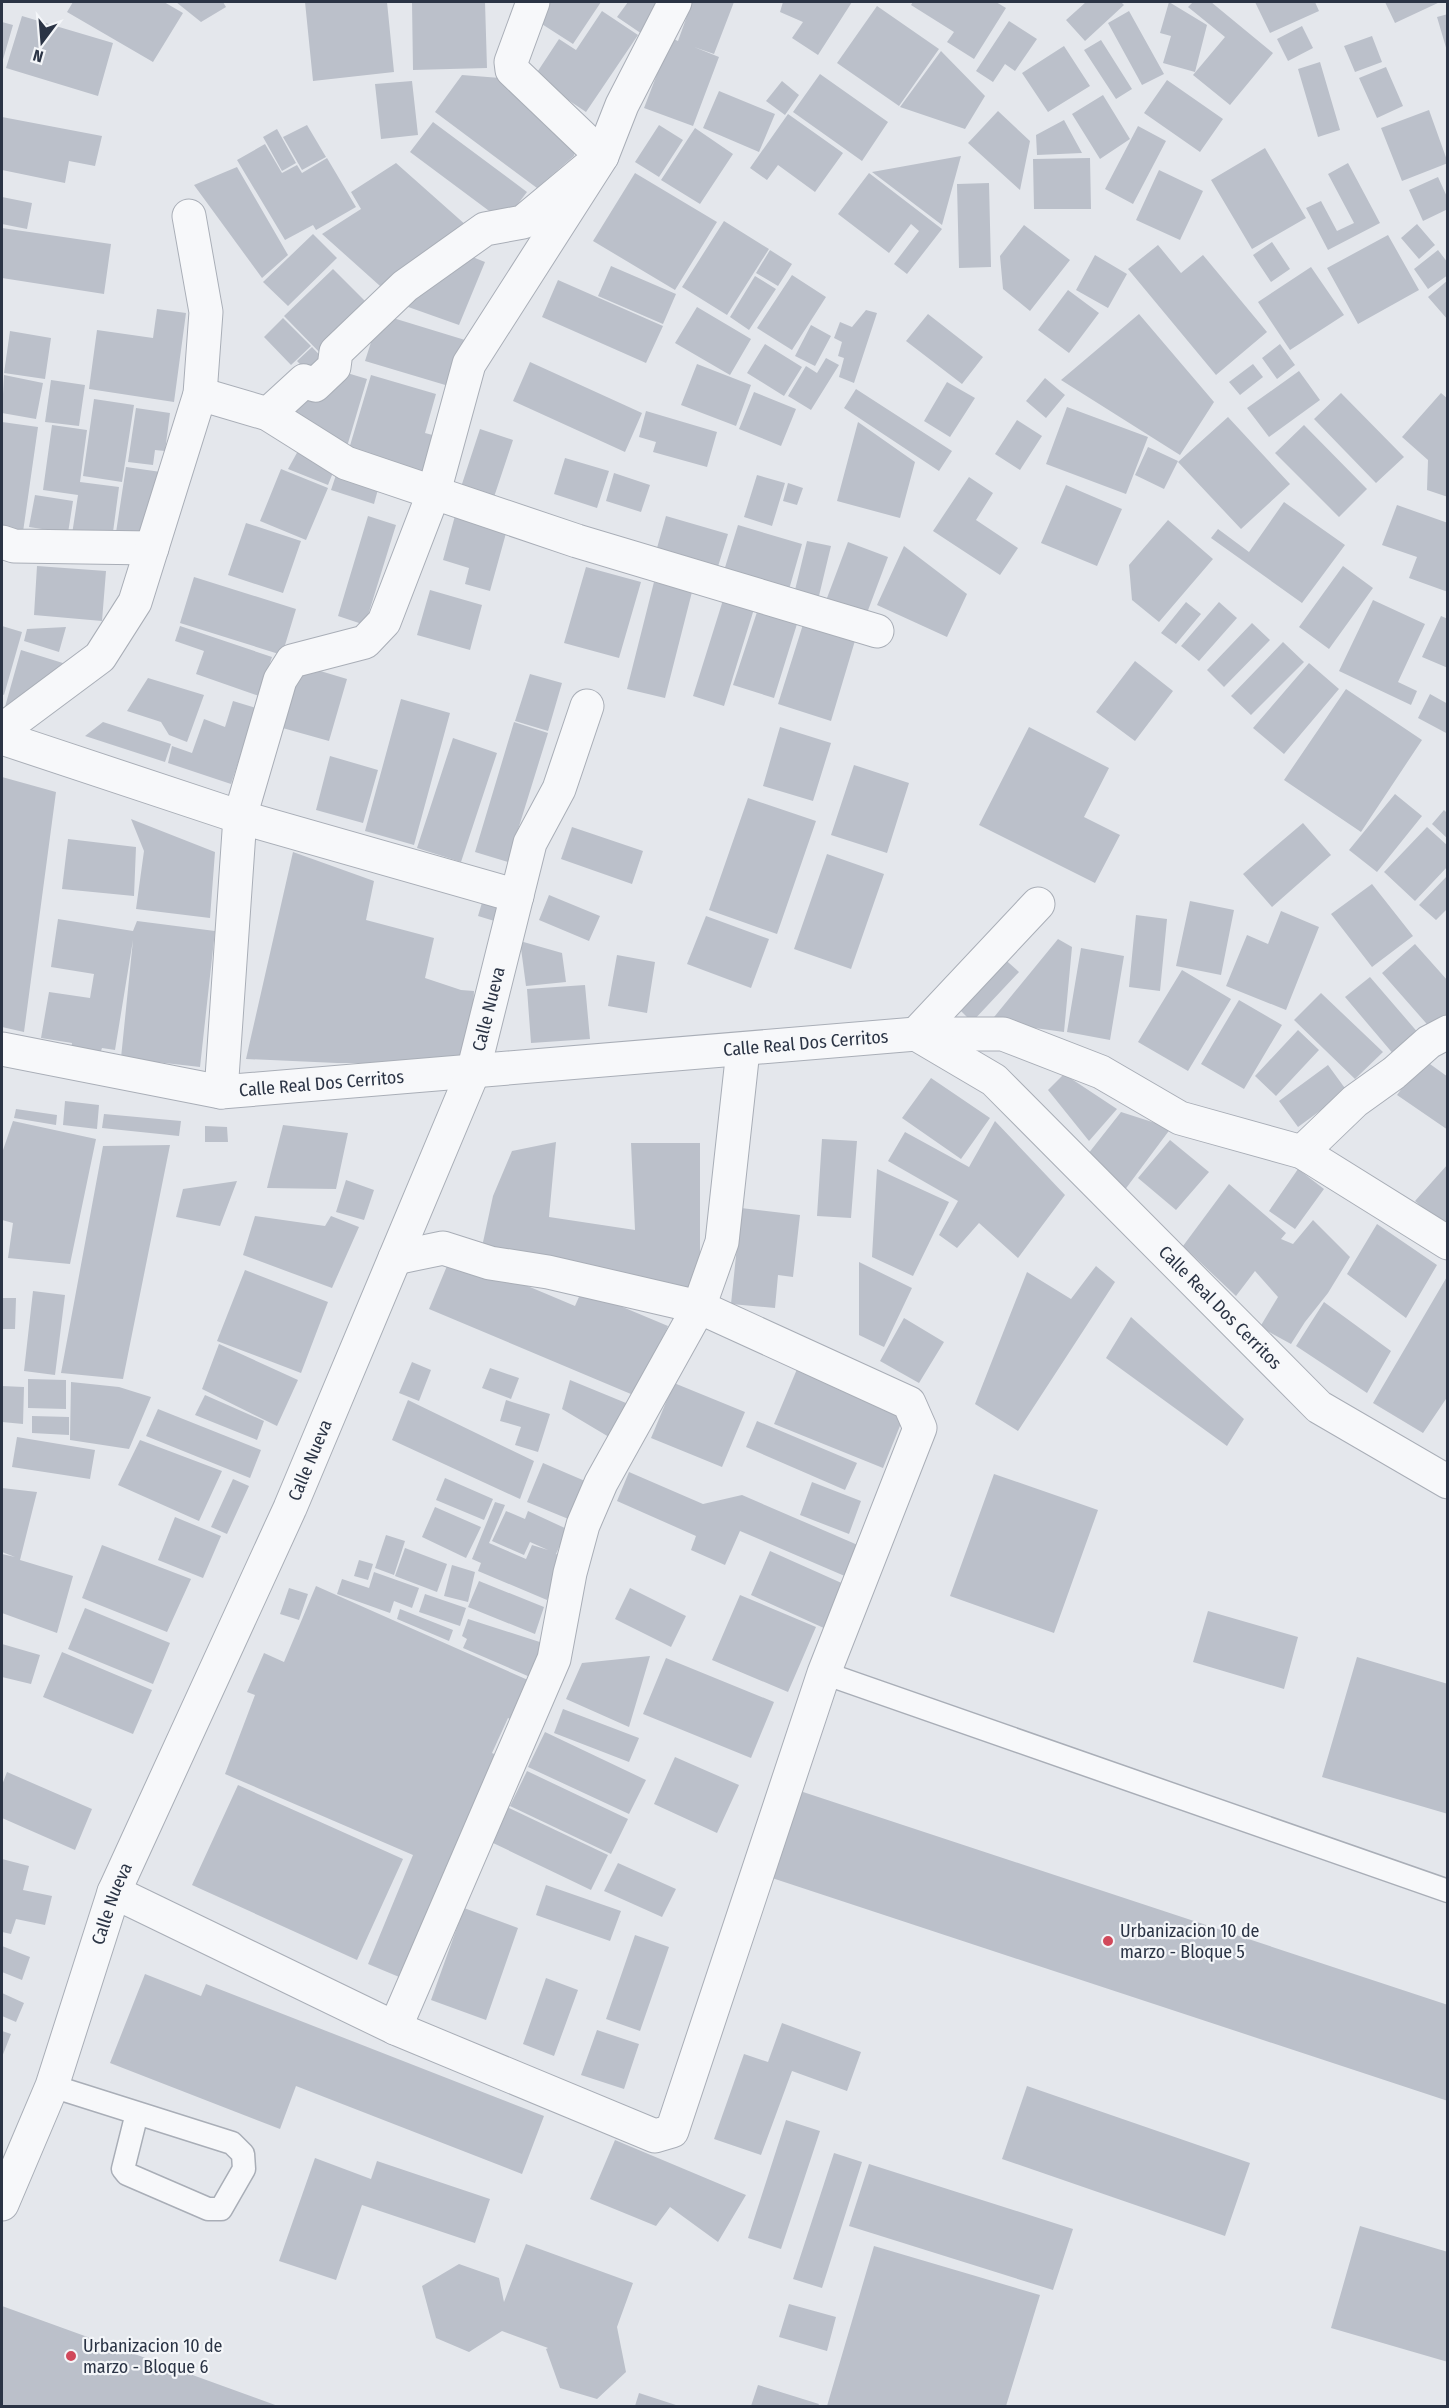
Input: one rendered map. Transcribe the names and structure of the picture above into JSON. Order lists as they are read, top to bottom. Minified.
{"streets":{"street":["Calle Nueva","Calle Real Dos Cerritos"]},"crossings":[["Calle Nueva","Calle Real Dos Cerritos"]],"places":["Urbanizacion 10 de marzo - Bloque 5","Urbanizacion 10 de marzo - Bloque 6"],"north":"bottom"}
